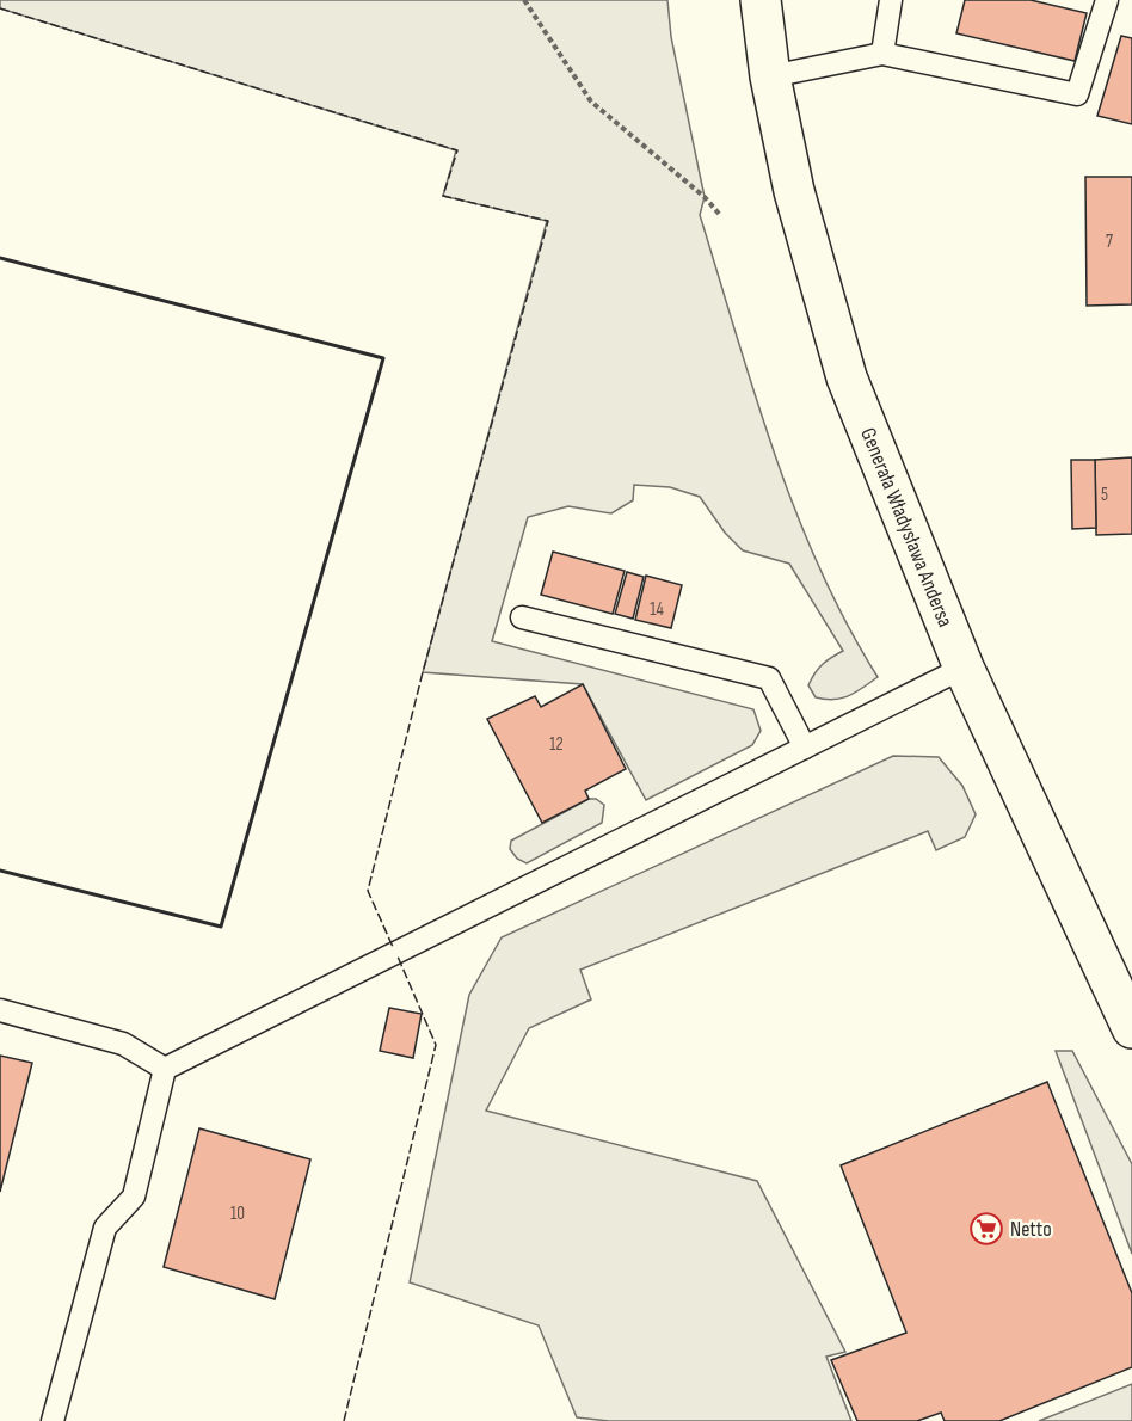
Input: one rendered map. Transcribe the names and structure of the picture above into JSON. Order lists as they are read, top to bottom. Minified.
{"streets":{"main road":["Generała Władysława Andersa"]},"places":{"supermarket":["Netto"]},"house_numbers":["7","5","14","12","10"]}
